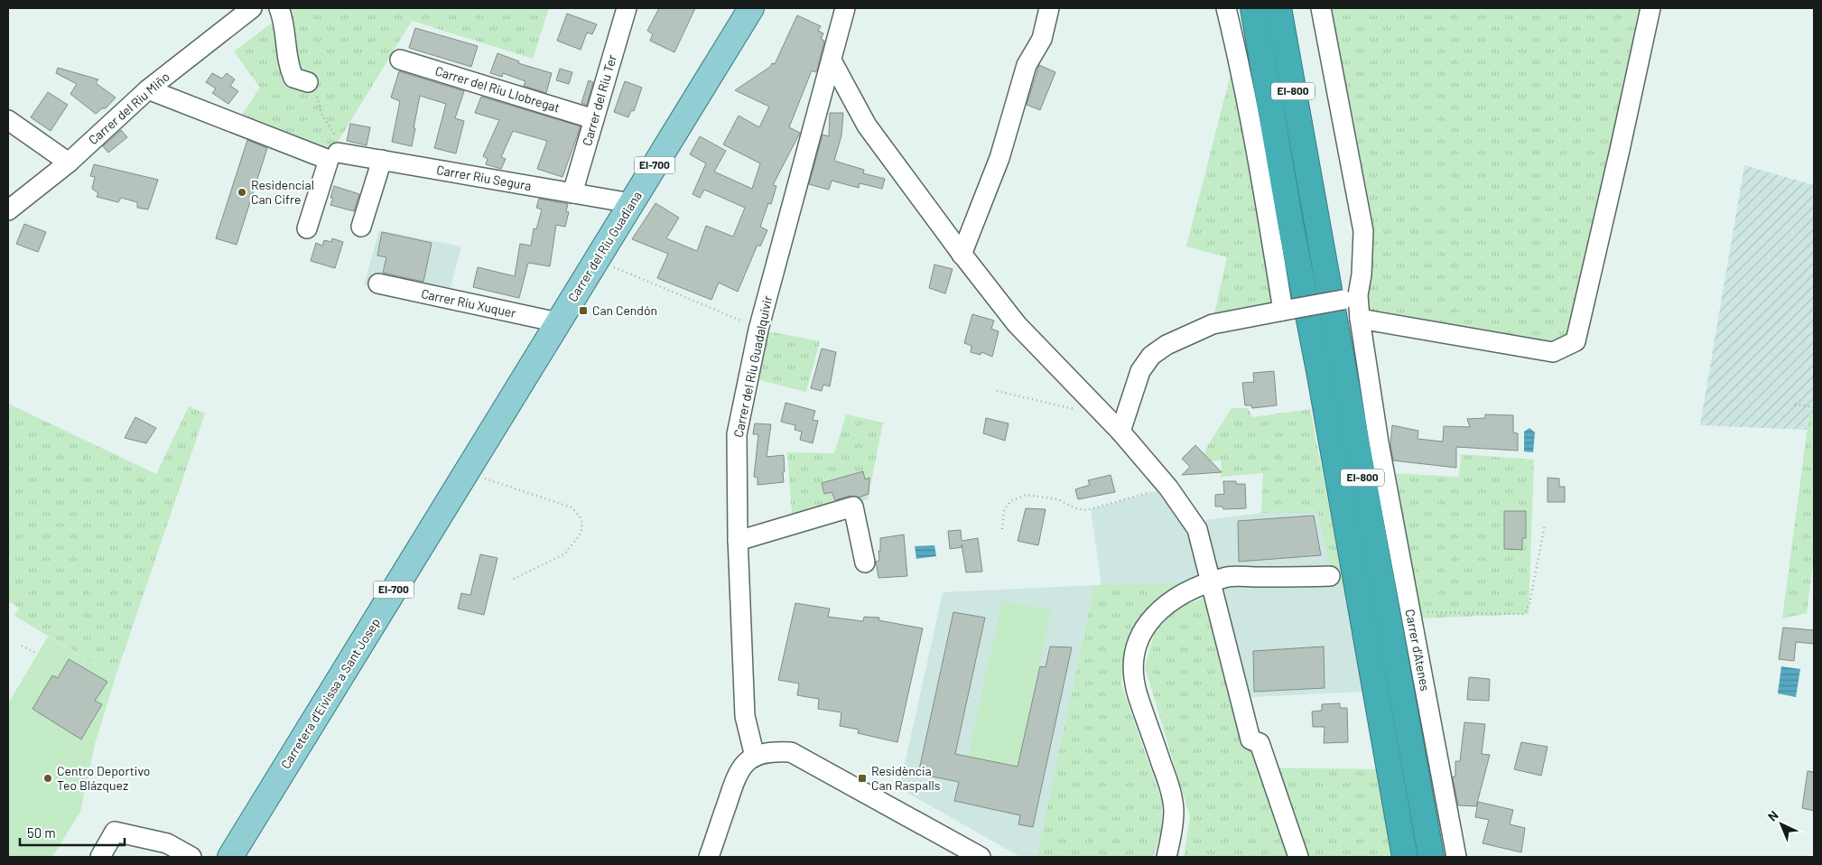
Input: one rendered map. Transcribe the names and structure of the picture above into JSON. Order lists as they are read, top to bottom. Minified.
{"streets":{"highway":["EI-800"],"main road":["EI-700","Carrer del Riu Guadiana","Carretera d'Eivissa a Sant Josep"],"street":["Carrer del Riu Llobregat","Carrer del Riu Ter","Carrer del Riu Miño","Carrer Riu Segura","Carrer Riu Xuquer","Carrer del Riu Guadalquivir","Carrer d'Atenes"]},"crossings":[["Carrer del Riu Llobregat","Carrer del Riu Ter"],["Carrer del Riu Ter","Carrer Riu Segura"],["Carrer Riu Segura","Carrer del Riu Guadiana"],["Carrer del Riu Guadiana","Carrer Riu Xuquer"],["Carrer del Riu Guadiana","Carretera d'Eivissa a Sant Josep"],["Carrer Riu Xuquer","Carretera d'Eivissa a Sant Josep"]],"places":{"other":["Residencial Can Cifre","Centro Deportivo Teo Blázquez"],"transit":["Can Cendón","Residència Can Raspalls"]},"scale_bar":"50 m","north":"top left"}
